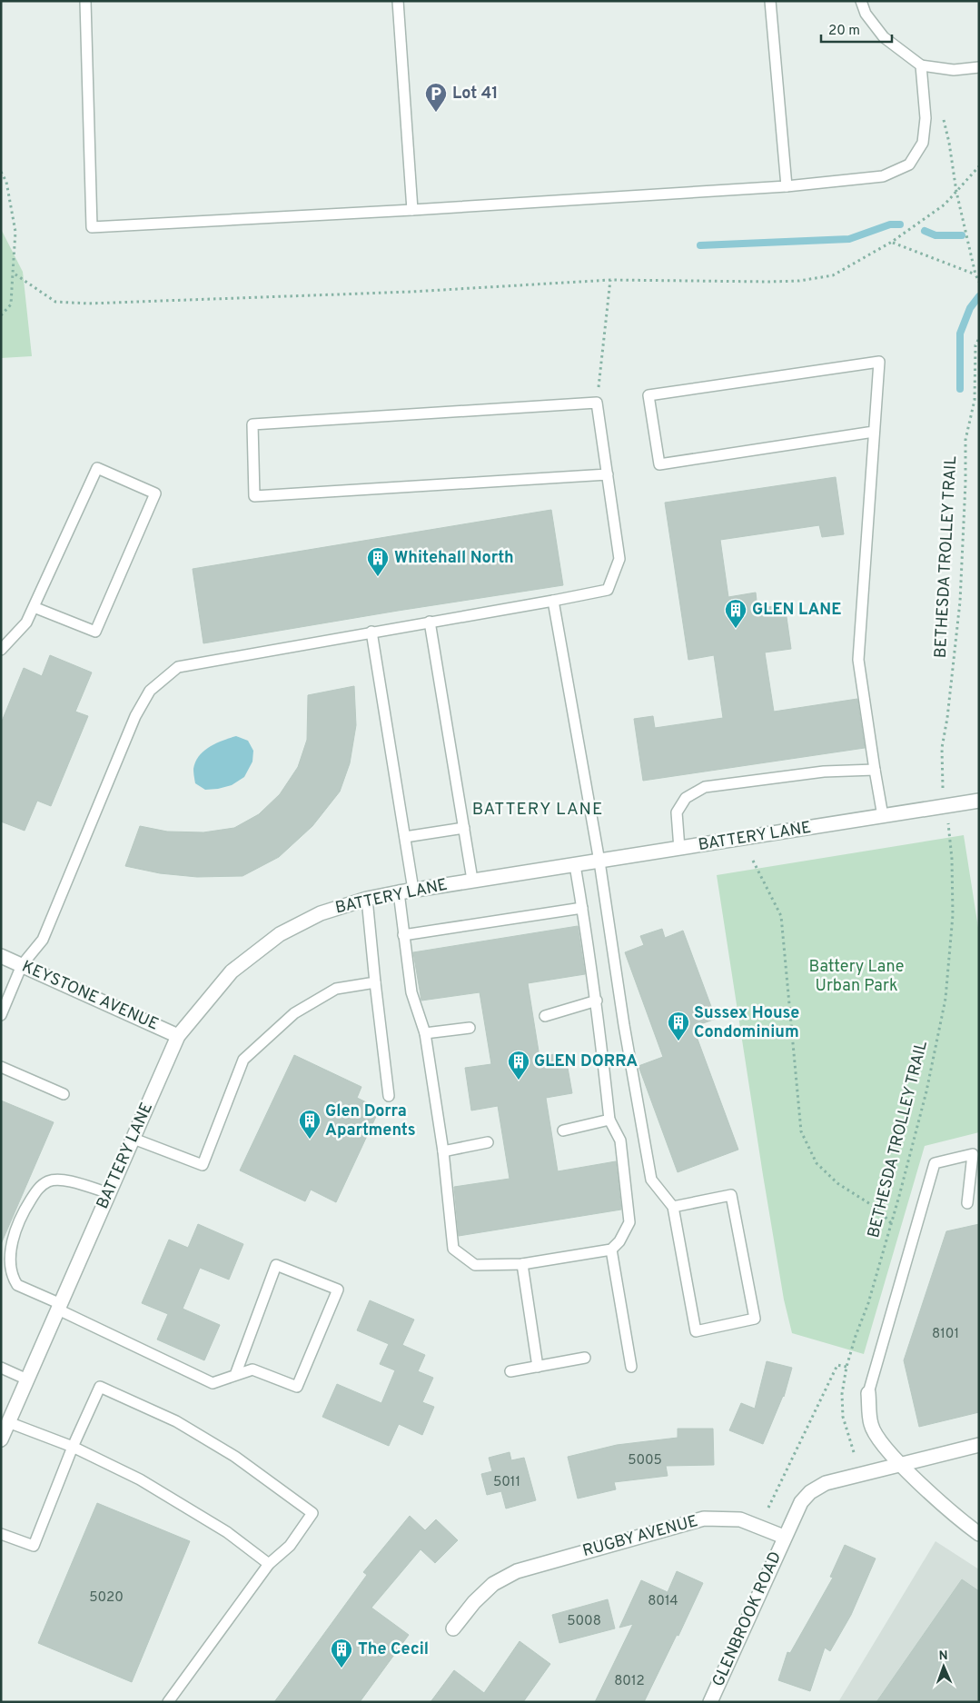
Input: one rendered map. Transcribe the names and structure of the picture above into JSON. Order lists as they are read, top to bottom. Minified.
{"streets":{"street":["BATTERY LANE","KEYSTONE AVENUE","RUGBY AVENUE","GLENBROOK ROAD"],"path":["BETHESDA TROLLEY TRAIL"]},"crossings":[["BATTERY LANE","KEYSTONE AVENUE"],["RUGBY AVENUE","GLENBROOK ROAD"]],"districts":["BATTERY LANE"],"parks":["Battery Lane Urban Park"],"places":{"parking":["Lot 41"],"building":["Whitehall North","GLEN LANE","Sussex House Condominium","GLEN DORRA","Glen Dorra Apartments","The Cecil"]},"house_numbers":["8101","5005","5011","5020","8014","5008","8012"],"scale_bar":"20 m","north":"top"}
